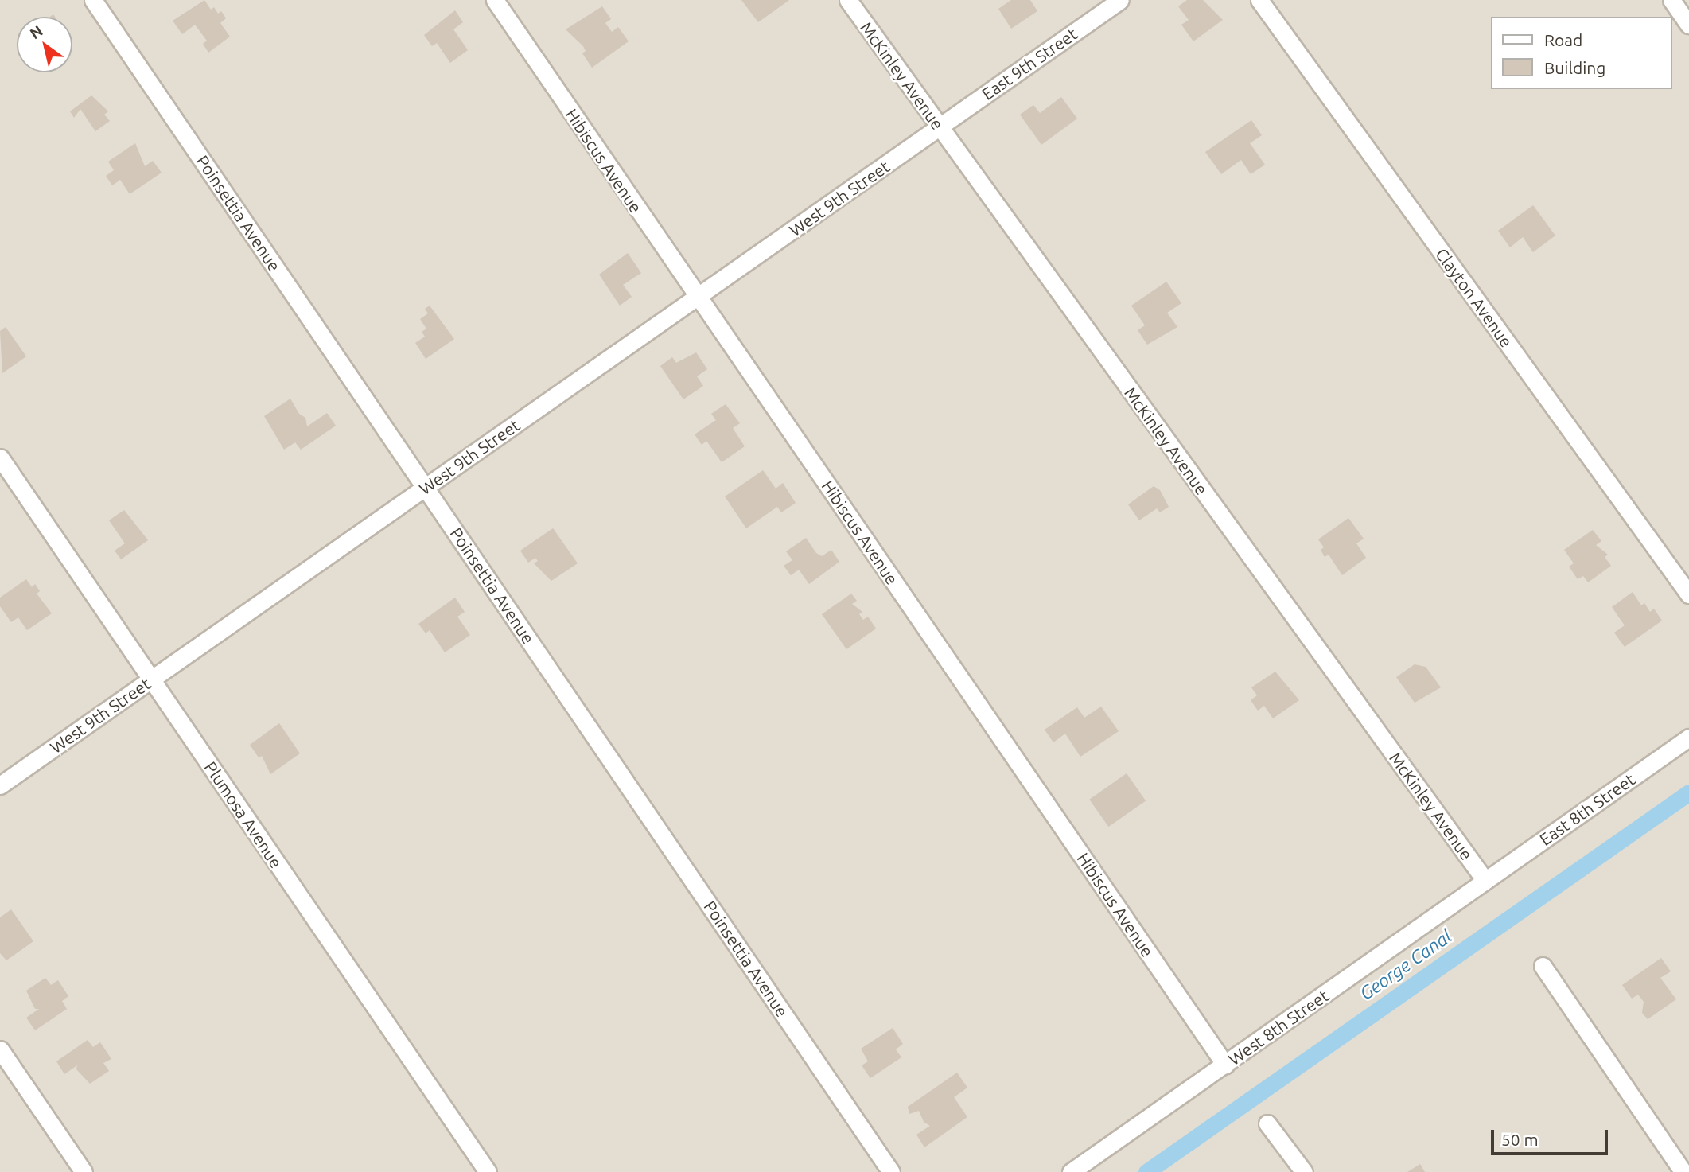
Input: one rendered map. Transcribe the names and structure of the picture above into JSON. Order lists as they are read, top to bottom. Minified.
{"streets":{"street":["East 9th Street","McKinley Avenue","Hibiscus Avenue","West 9th Street","Poinsettia Avenue","Clayton Avenue","East 8th Street","Plumosa Avenue","West 8th Street"]},"crossings":[["East 9th Street","McKinley Avenue"],["East 9th Street","West 9th Street"],["McKinley Avenue","West 9th Street"],["McKinley Avenue","East 8th Street"],["McKinley Avenue","West 8th Street"],["Hibiscus Avenue","West 9th Street"],["Hibiscus Avenue","West 8th Street"],["West 9th Street","Poinsettia Avenue"],["West 9th Street","Plumosa Avenue"],["East 8th Street","West 8th Street"]],"water":["George Canal"],"legend":["Road","Building"],"scale_bar":"50 m","north":"top left"}
